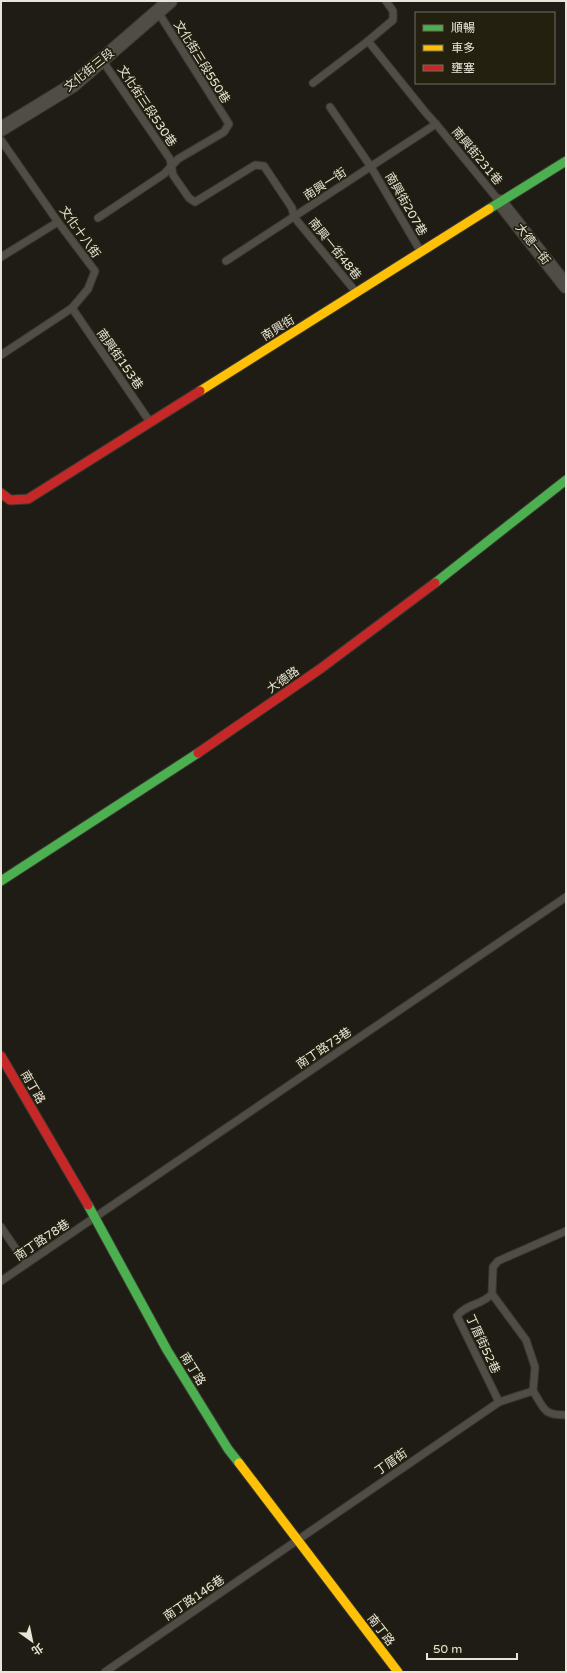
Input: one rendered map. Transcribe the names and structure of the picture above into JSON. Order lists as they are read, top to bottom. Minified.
{"streets":{"street":["文化街三段","大德一街","南興街","大德路","南丁路"],"lane":["文化街三段550巷","文化街三段530巷","南興街231巷","南興一街","南興街207巷","文化十八街","南興一街48巷","南興街153巷","南丁路73巷","南丁路78巷","丁厝街52巷","丁厝街","南丁路146巷"]},"crossings":[["文化街三段550巷","文化街三段"],["文化街三段550巷","文化街三段530巷"],["文化街三段","文化街三段530巷"],["文化街三段530巷","南興一街48巷"],["南興街231巷","南興一街"],["南興街231巷","大德一街"],["南興街231巷","南興街"],["南興一街","南興街207巷"],["南興一街","南興一街48巷"],["南興街207巷","南興街"],["文化十八街","南興街153巷"],["大德一街","南興街"],["南興一街48巷","南興街"],["南興街","南興街153巷"],["南丁路73巷","南丁路"],["南丁路73巷","南丁路78巷"],["南丁路","南丁路78巷"],["南丁路","丁厝街"],["南丁路","南丁路146巷"],["丁厝街52巷","丁厝街"],["丁厝街","南丁路146巷"]],"legend":["順暢","車多","壅塞"],"scale_bar":"50 m","north":"bottom right"}
